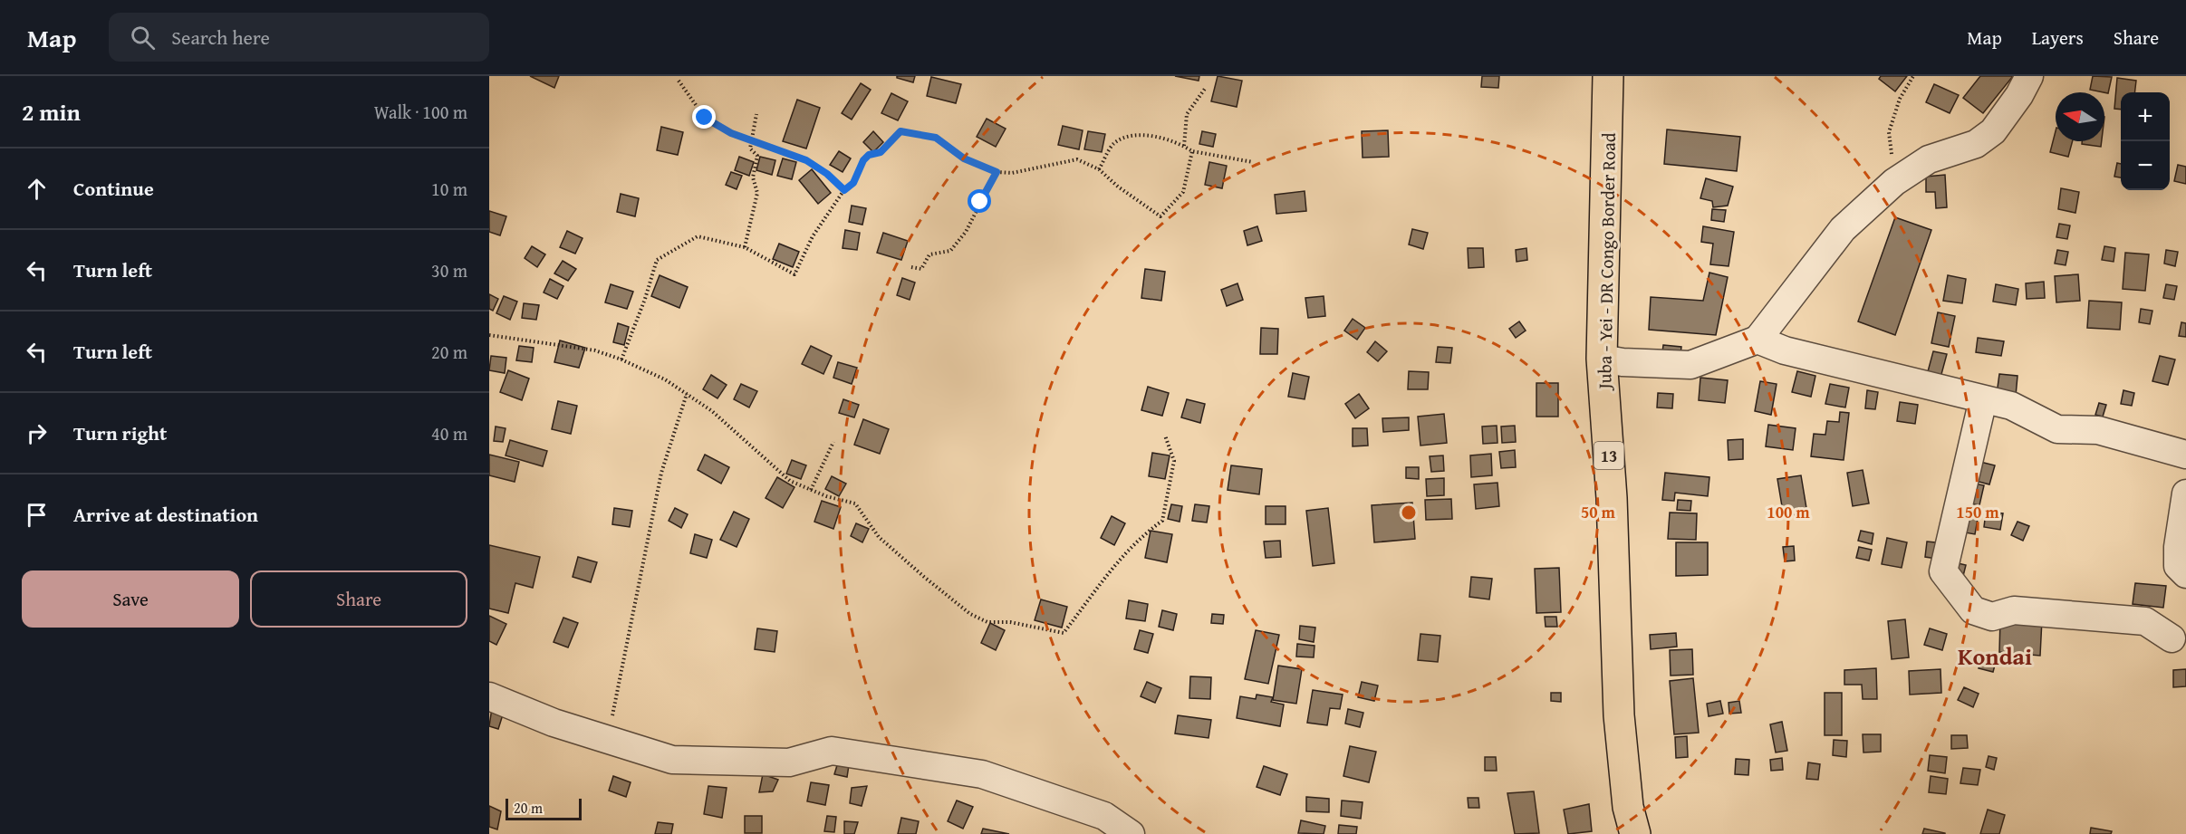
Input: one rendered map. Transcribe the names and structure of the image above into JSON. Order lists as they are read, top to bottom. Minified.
{"streets":{"main road":["Juba - Yei - DR Congo Border Road","13"]},"districts":["Kondai"],"scale_bar":"20 m","north":"left","page":{"header":"Map","search":"Search here","nav":["Map","Layers","Share"],"heading":["2 min","Walk · 100 m"],"map_buttons":["+","−"],"list":[["Continue","10 m"],["Turn left","30 m"],["Turn left","20 m"],["Turn right","40 m"],"Arrive at destination"],"buttons":["Save","Share"],"scale":"20 m"},"rings":["50 m","100 m","150 m"]}
